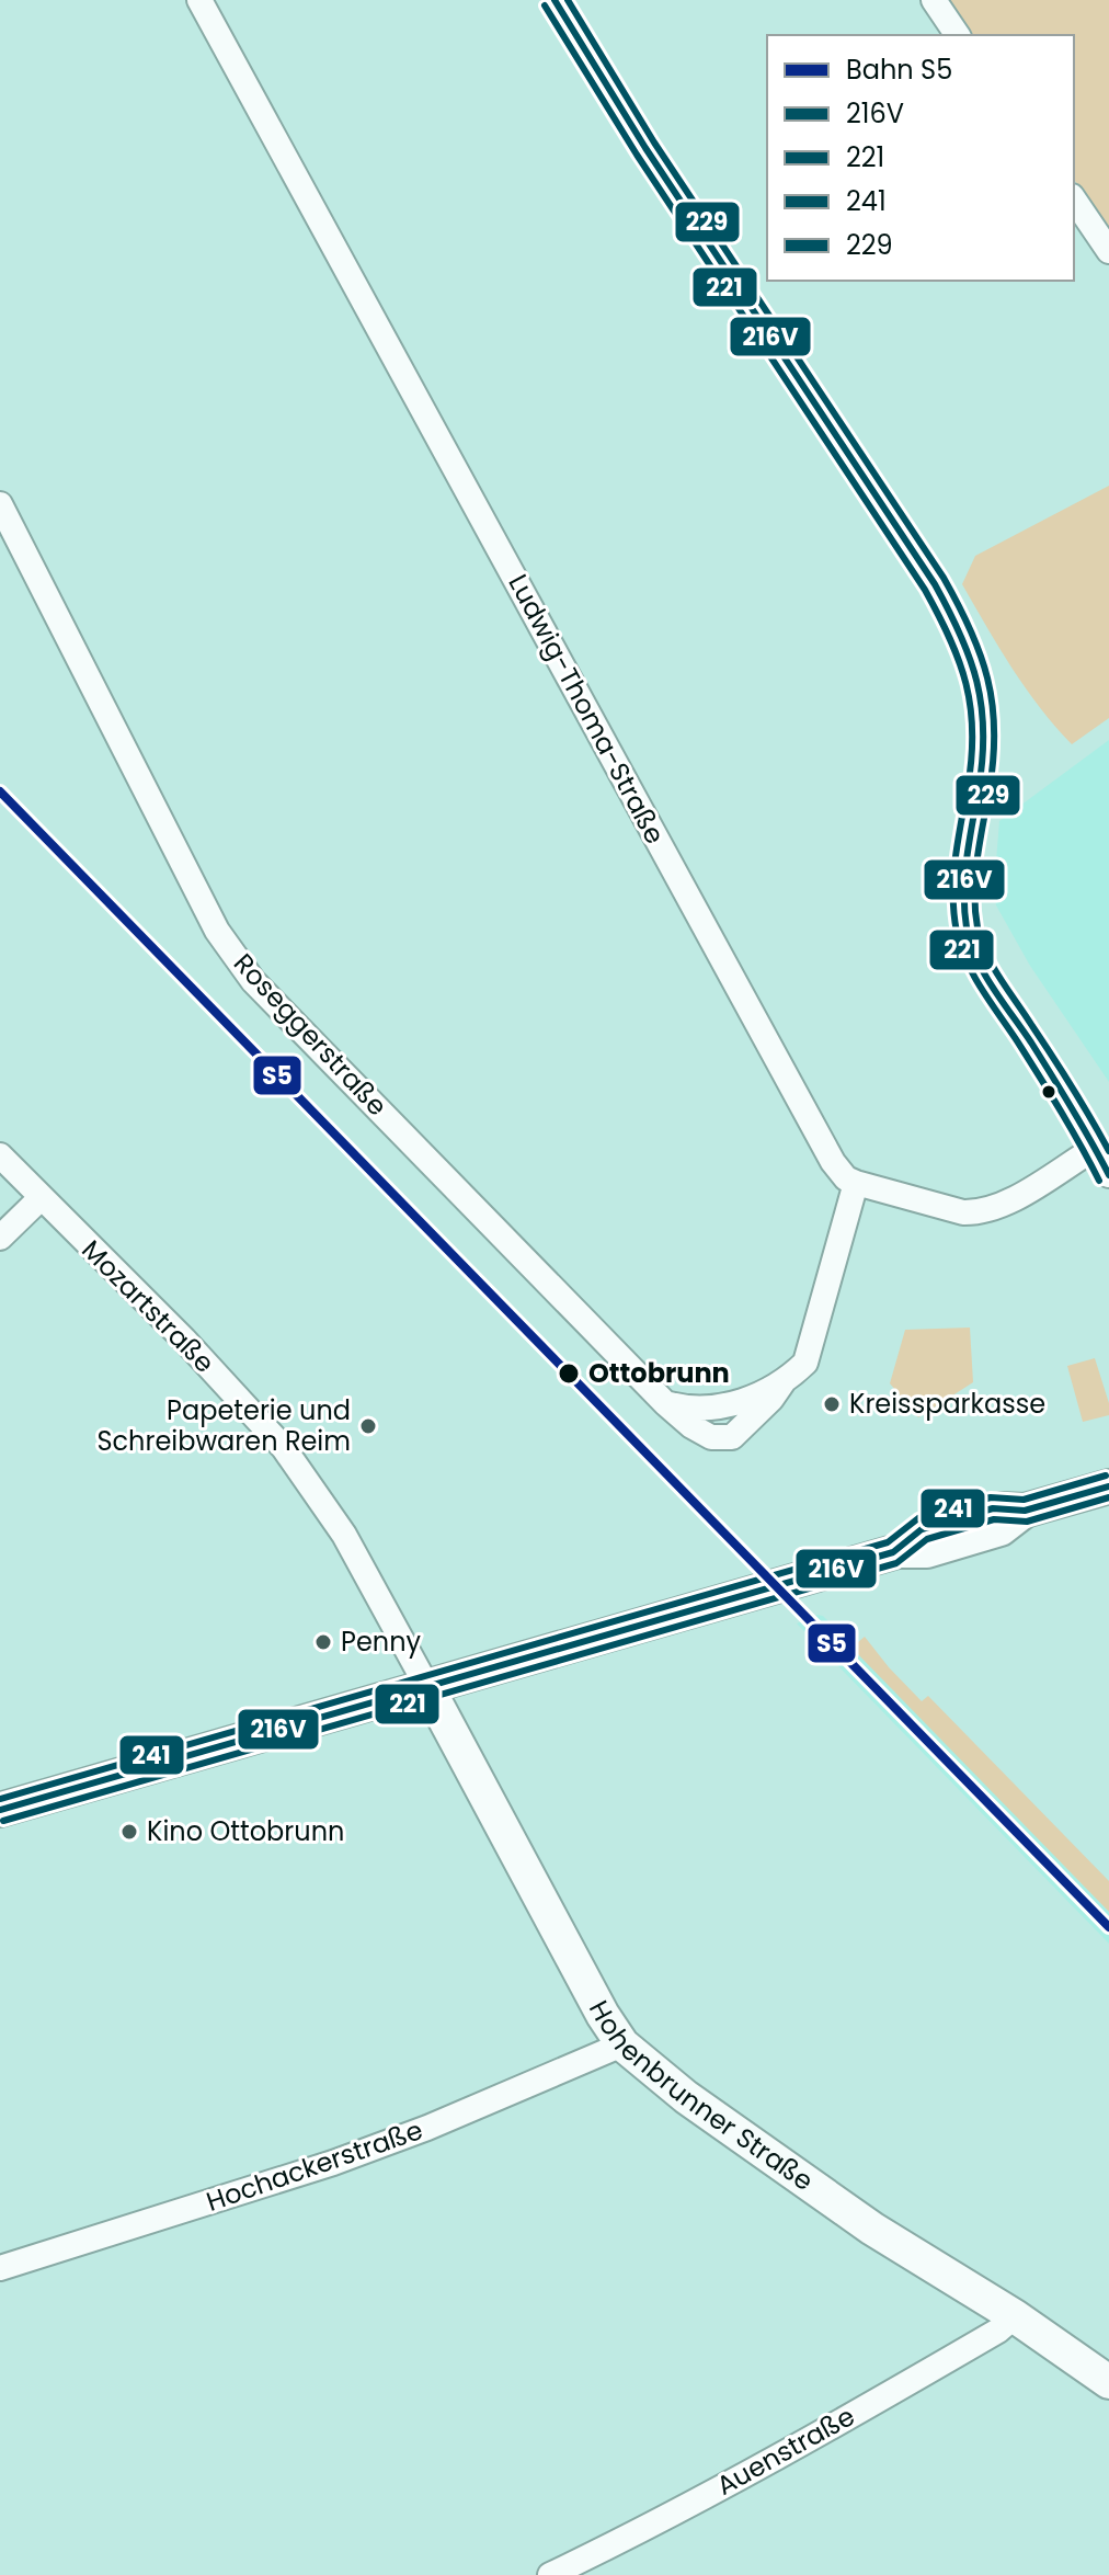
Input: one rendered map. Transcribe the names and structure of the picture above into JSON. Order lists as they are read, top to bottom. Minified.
{"streets":{"street":["Ludwig-Thoma-Straße","Roseggerstraße","Mozartstraße","Hohenbrunner Straße","Hochackerstraße","Auenstraße"]},"crossings":[["Ludwig-Thoma-Straße","Roseggerstraße"],["Mozartstraße","Hohenbrunner Straße"],["Hohenbrunner Straße","Hochackerstraße"],["Hohenbrunner Straße","Auenstraße"]],"places":["Ottobrunn","Kreissparkasse","Papeterie und Schreibwaren Reim","Penny","Kino Ottobrunn"],"lines":["transit line 216V","transit line 229","transit line 221","rail line S5","transit line 241"],"legend":["Bahn S5","216V","221","241","229"]}
